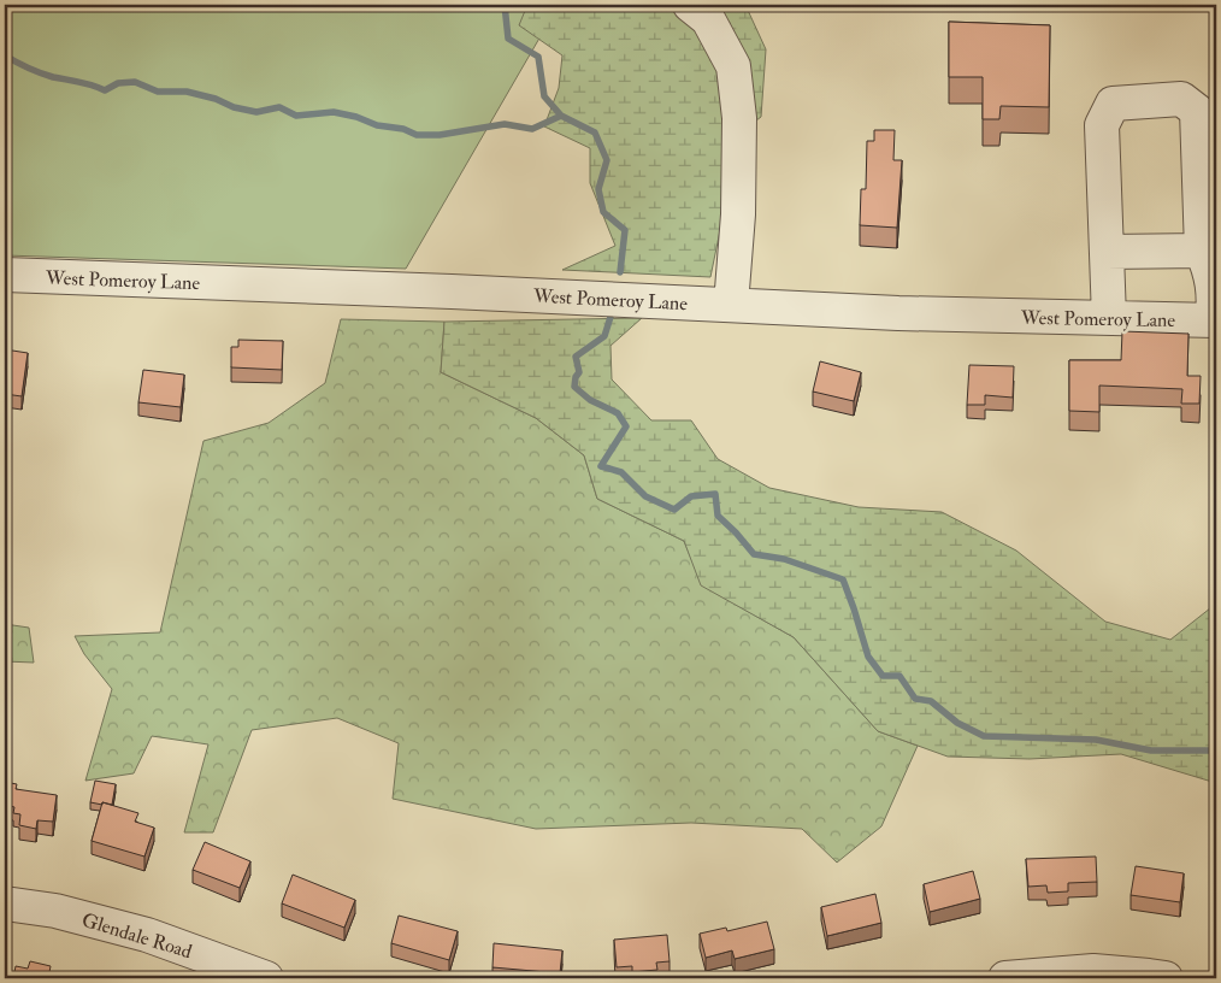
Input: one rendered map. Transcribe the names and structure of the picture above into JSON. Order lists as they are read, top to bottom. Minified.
{"streets":{"street":["West Pomeroy Lane","Glendale Road"]}}
